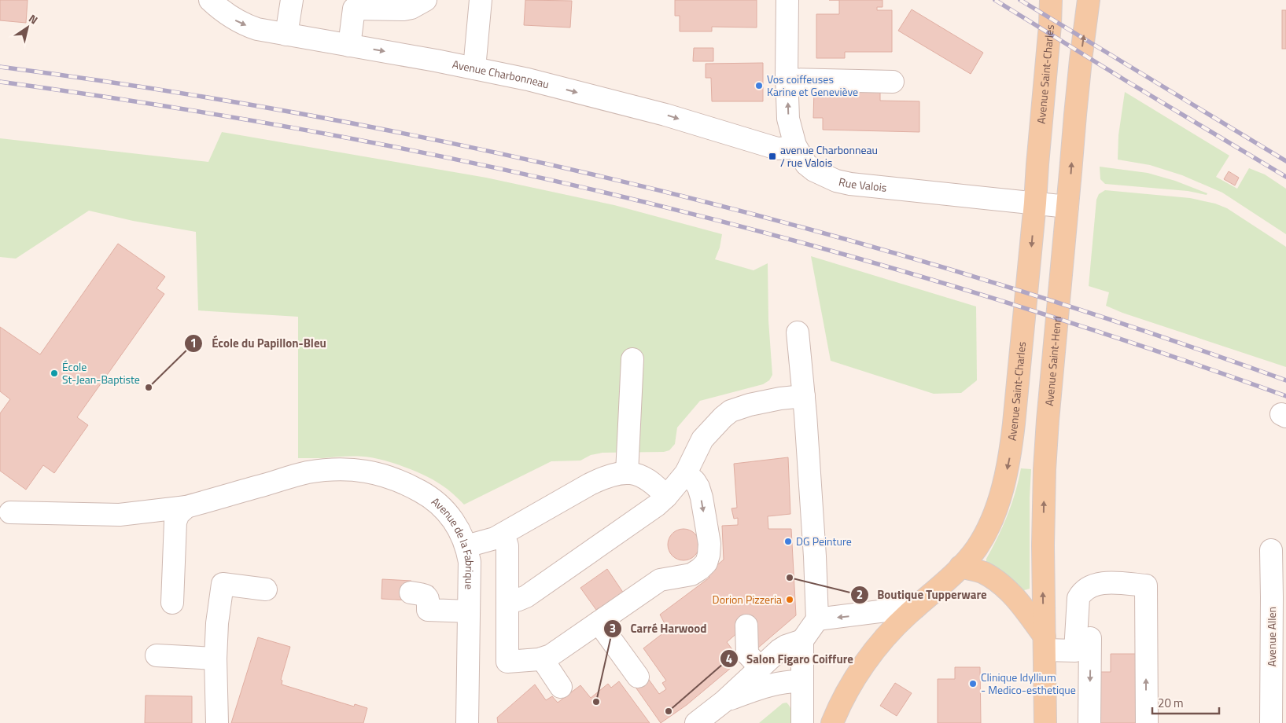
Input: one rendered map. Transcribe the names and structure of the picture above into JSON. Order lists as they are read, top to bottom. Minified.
{"streets":{"main road":["Avenue Saint-Charles","Avenue Saint-Henri"],"street":["Avenue Charbonneau","Rue Valois","Avenue de la Fabrique","Avenue Allen"]},"crossings":[["Avenue Saint-Charles","Rue Valois"],["Avenue Charbonneau","Rue Valois"],["Rue Valois","Avenue Saint-Henri"]],"one_way":["Avenue Saint-Charles","Avenue Charbonneau","Avenue Saint-Henri"],"places":{"other":["Vos coiffeuses Karine et Geneviève","École St-Jean-Baptiste","École du Papillon-Bleu","DG Peinture","Boutique Tupperware","Dorion Pizzeria","Clinique Idyllium - Medico-esthetique","Carré Harwood","Salon Figaro Coiffure"],"transit":["avenue Charbonneau / rue Valois"]},"scale_bar":"20 m","north":"top right"}
